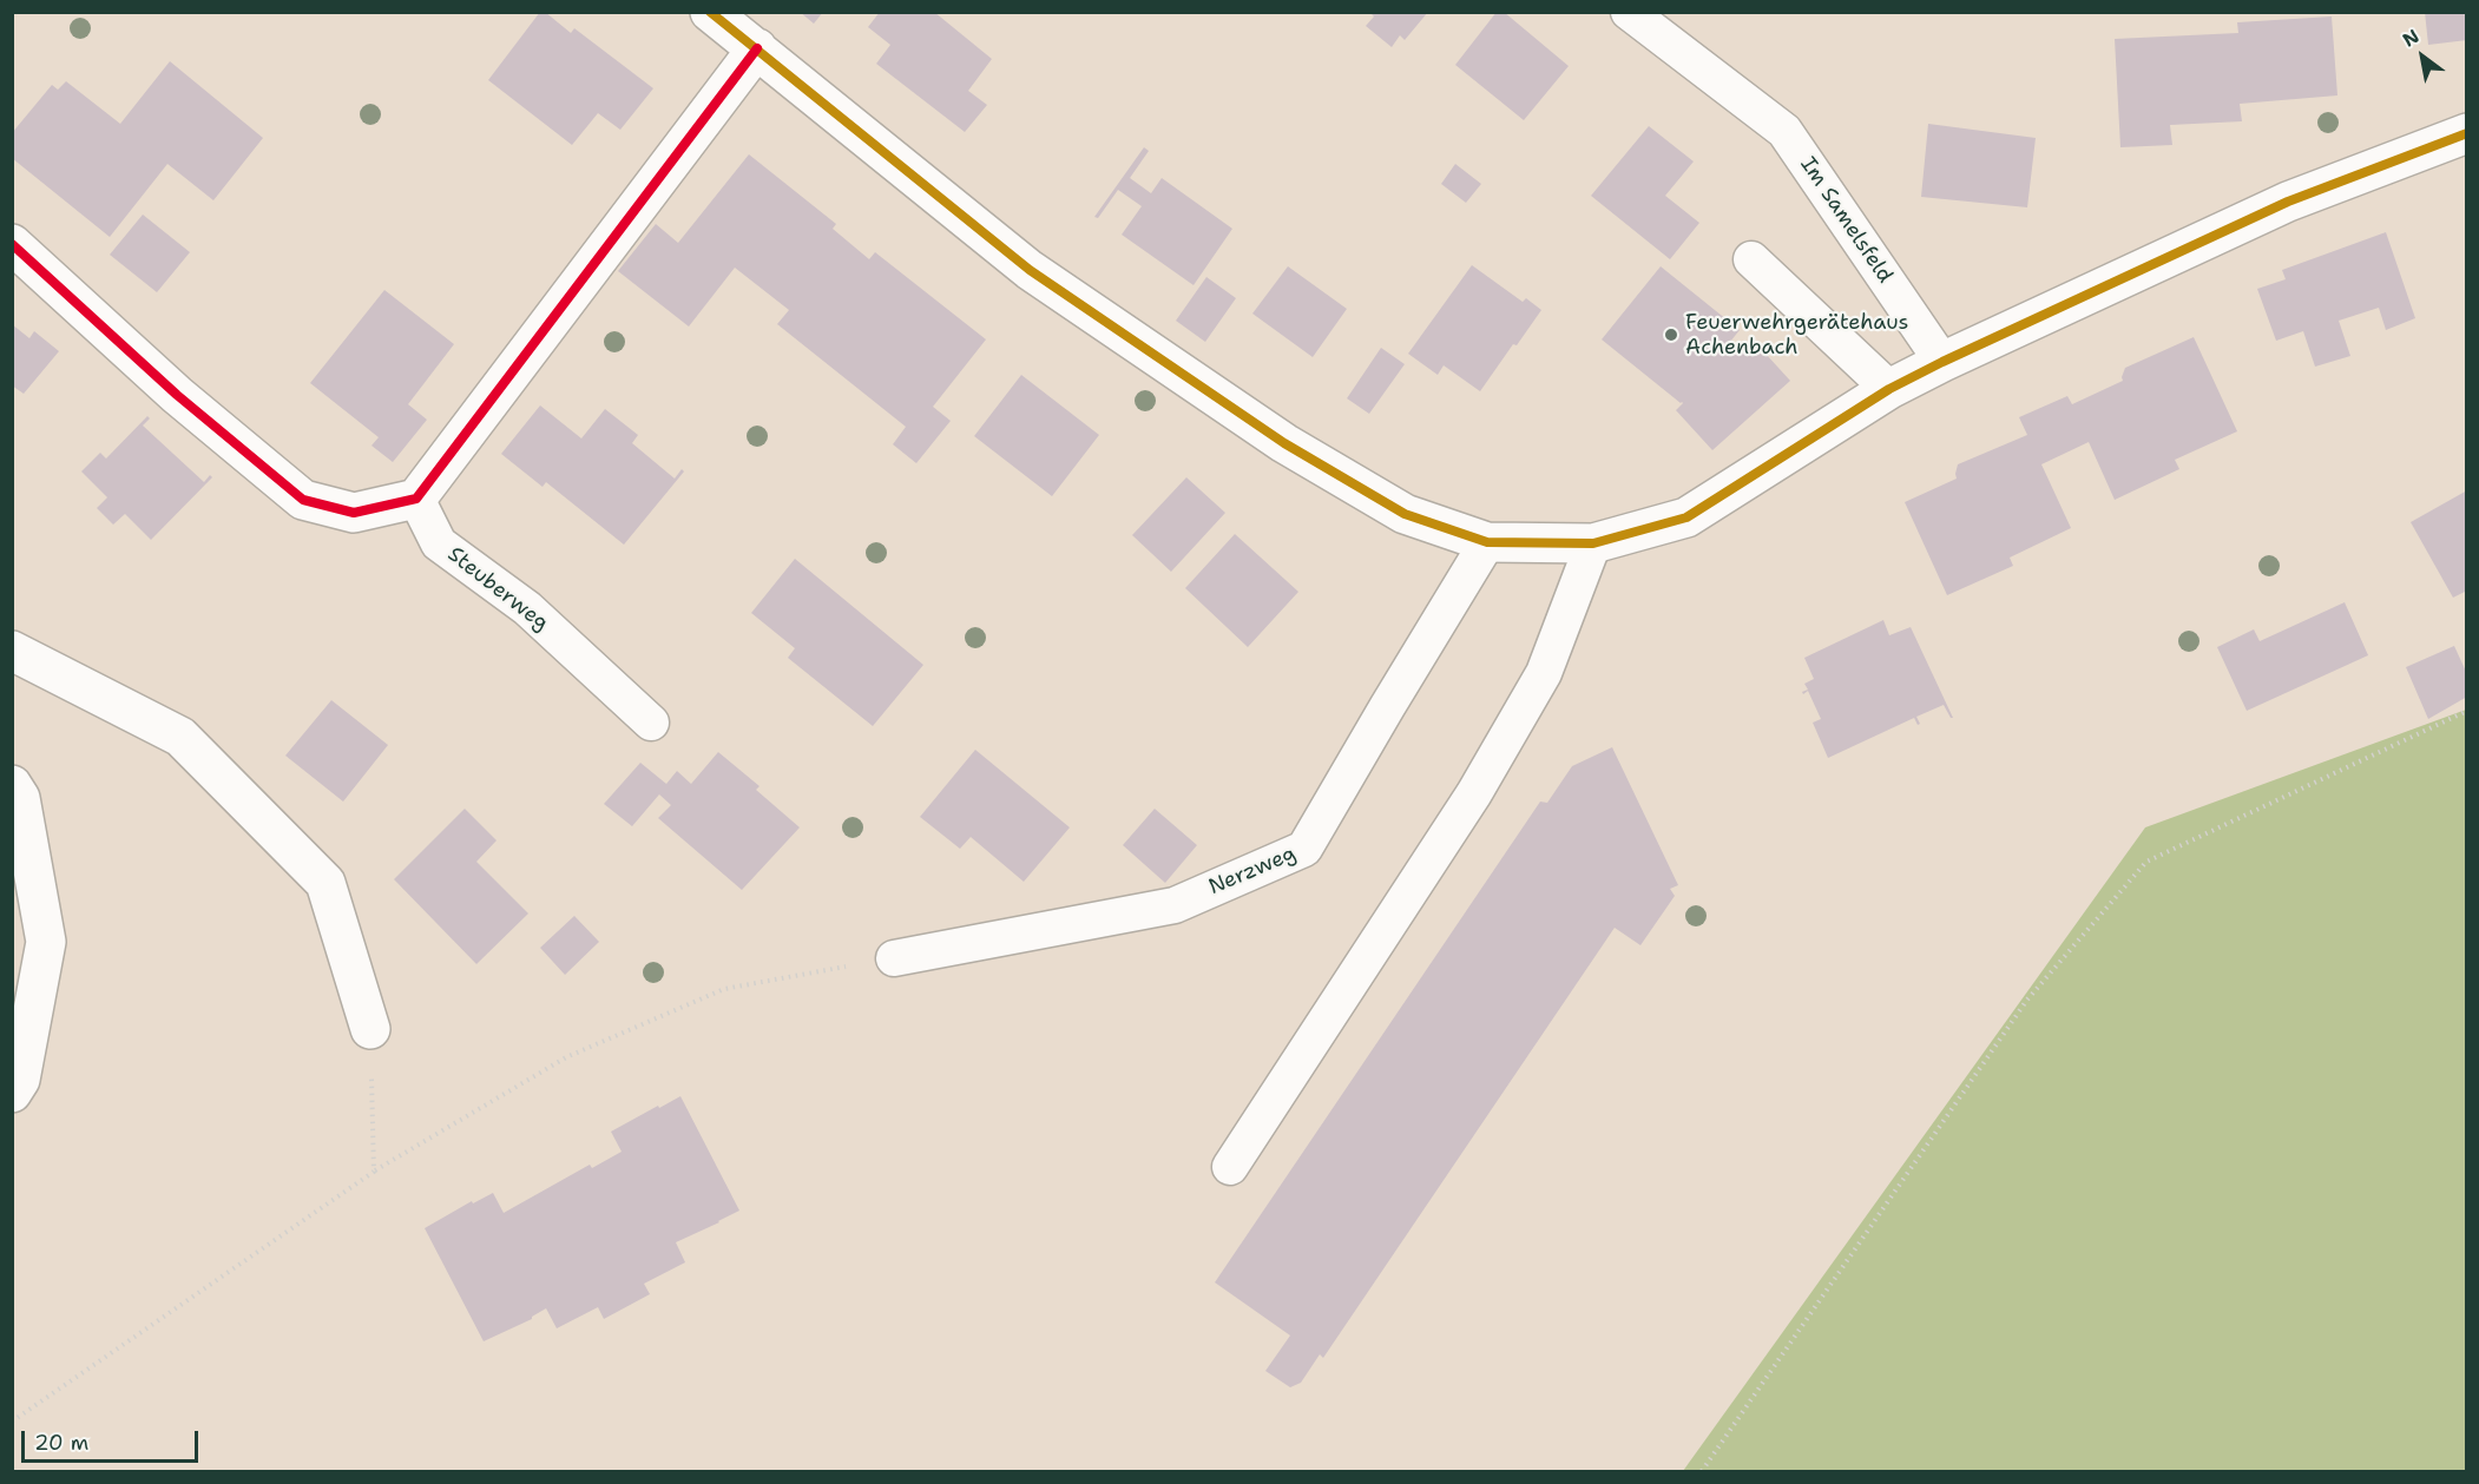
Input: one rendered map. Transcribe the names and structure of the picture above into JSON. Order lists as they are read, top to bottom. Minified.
{"streets":{"lane":["Im Samelsfeld","Steuberweg","Nerzweg"]},"places":["Feuerwehrgerätehaus Achenbach"],"scale_bar":"20 m","north":"top left"}
